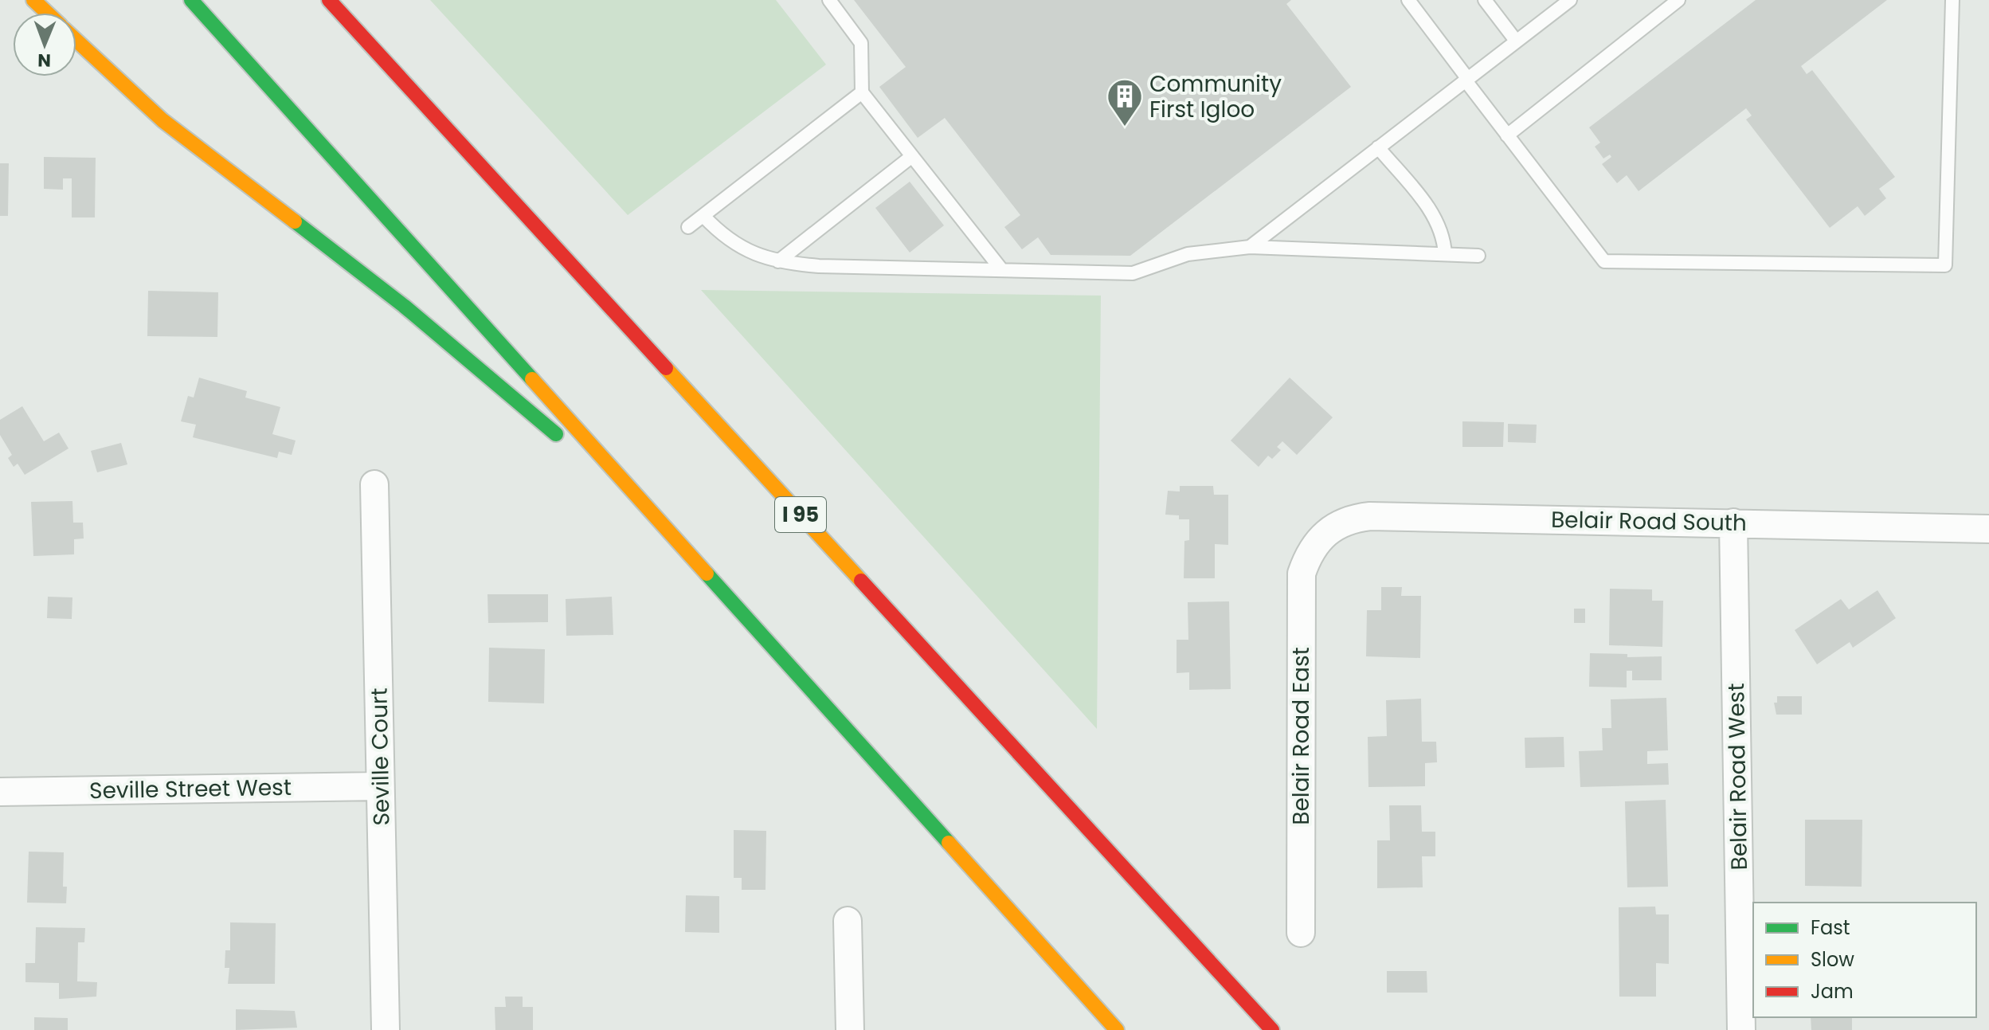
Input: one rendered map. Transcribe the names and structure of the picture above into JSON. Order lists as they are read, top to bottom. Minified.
{"streets":{"highway":["I 95"],"street":["Belair Road South","Belair Road East","Seville Court","Belair Road West","Seville Street West"]},"crossings":[["Belair Road South","Belair Road East"],["Belair Road South","Belair Road West"],["Seville Court","Seville Street West"]],"places":{"building":["Community First Igloo"]},"legend":["Fast","Slow","Jam"],"north":"bottom"}
